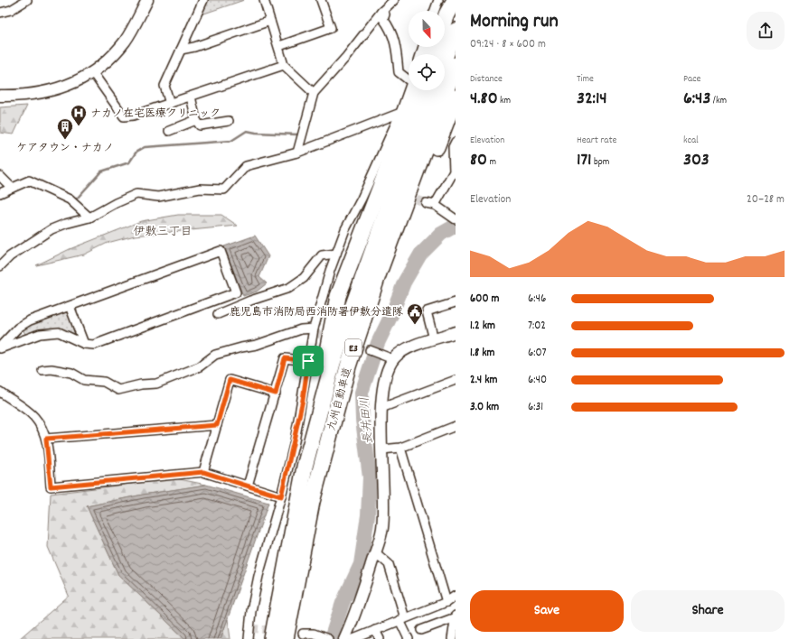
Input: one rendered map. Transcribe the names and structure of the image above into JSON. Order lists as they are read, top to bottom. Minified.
{"streets":{"highway":["E3","九州自動車道"]},"districts":["伊敷三丁目"],"water":["長井田川"],"places":{"hospital":["ナカノ在宅医療クリニック"],"building":["ケアタウン・ナカノ"],"public building":["鹿児島市消防局西消防署伊敷分遣隊"]},"north":"bottom","page":{"heading":["Morning run","09:24 · 8 × 600 m"],"stats":[["Distance","4.80 km"],["Time","32:14"],["Pace","6:43 /km"],["Elevation","80 m"],["Heart rate","171 bpm"],["kcal","303"]],"chart":["Elevation","20–28 m"],"list":[{"name":"600 m","note":"6:46"},{"name":"1.2 km","note":"7:02"},{"name":"1.8 km","note":"6:07"},{"name":"2.4 km","note":"6:40"},{"name":"3.0 km","note":"6:31"}],"buttons":["Save","Share"]}}
